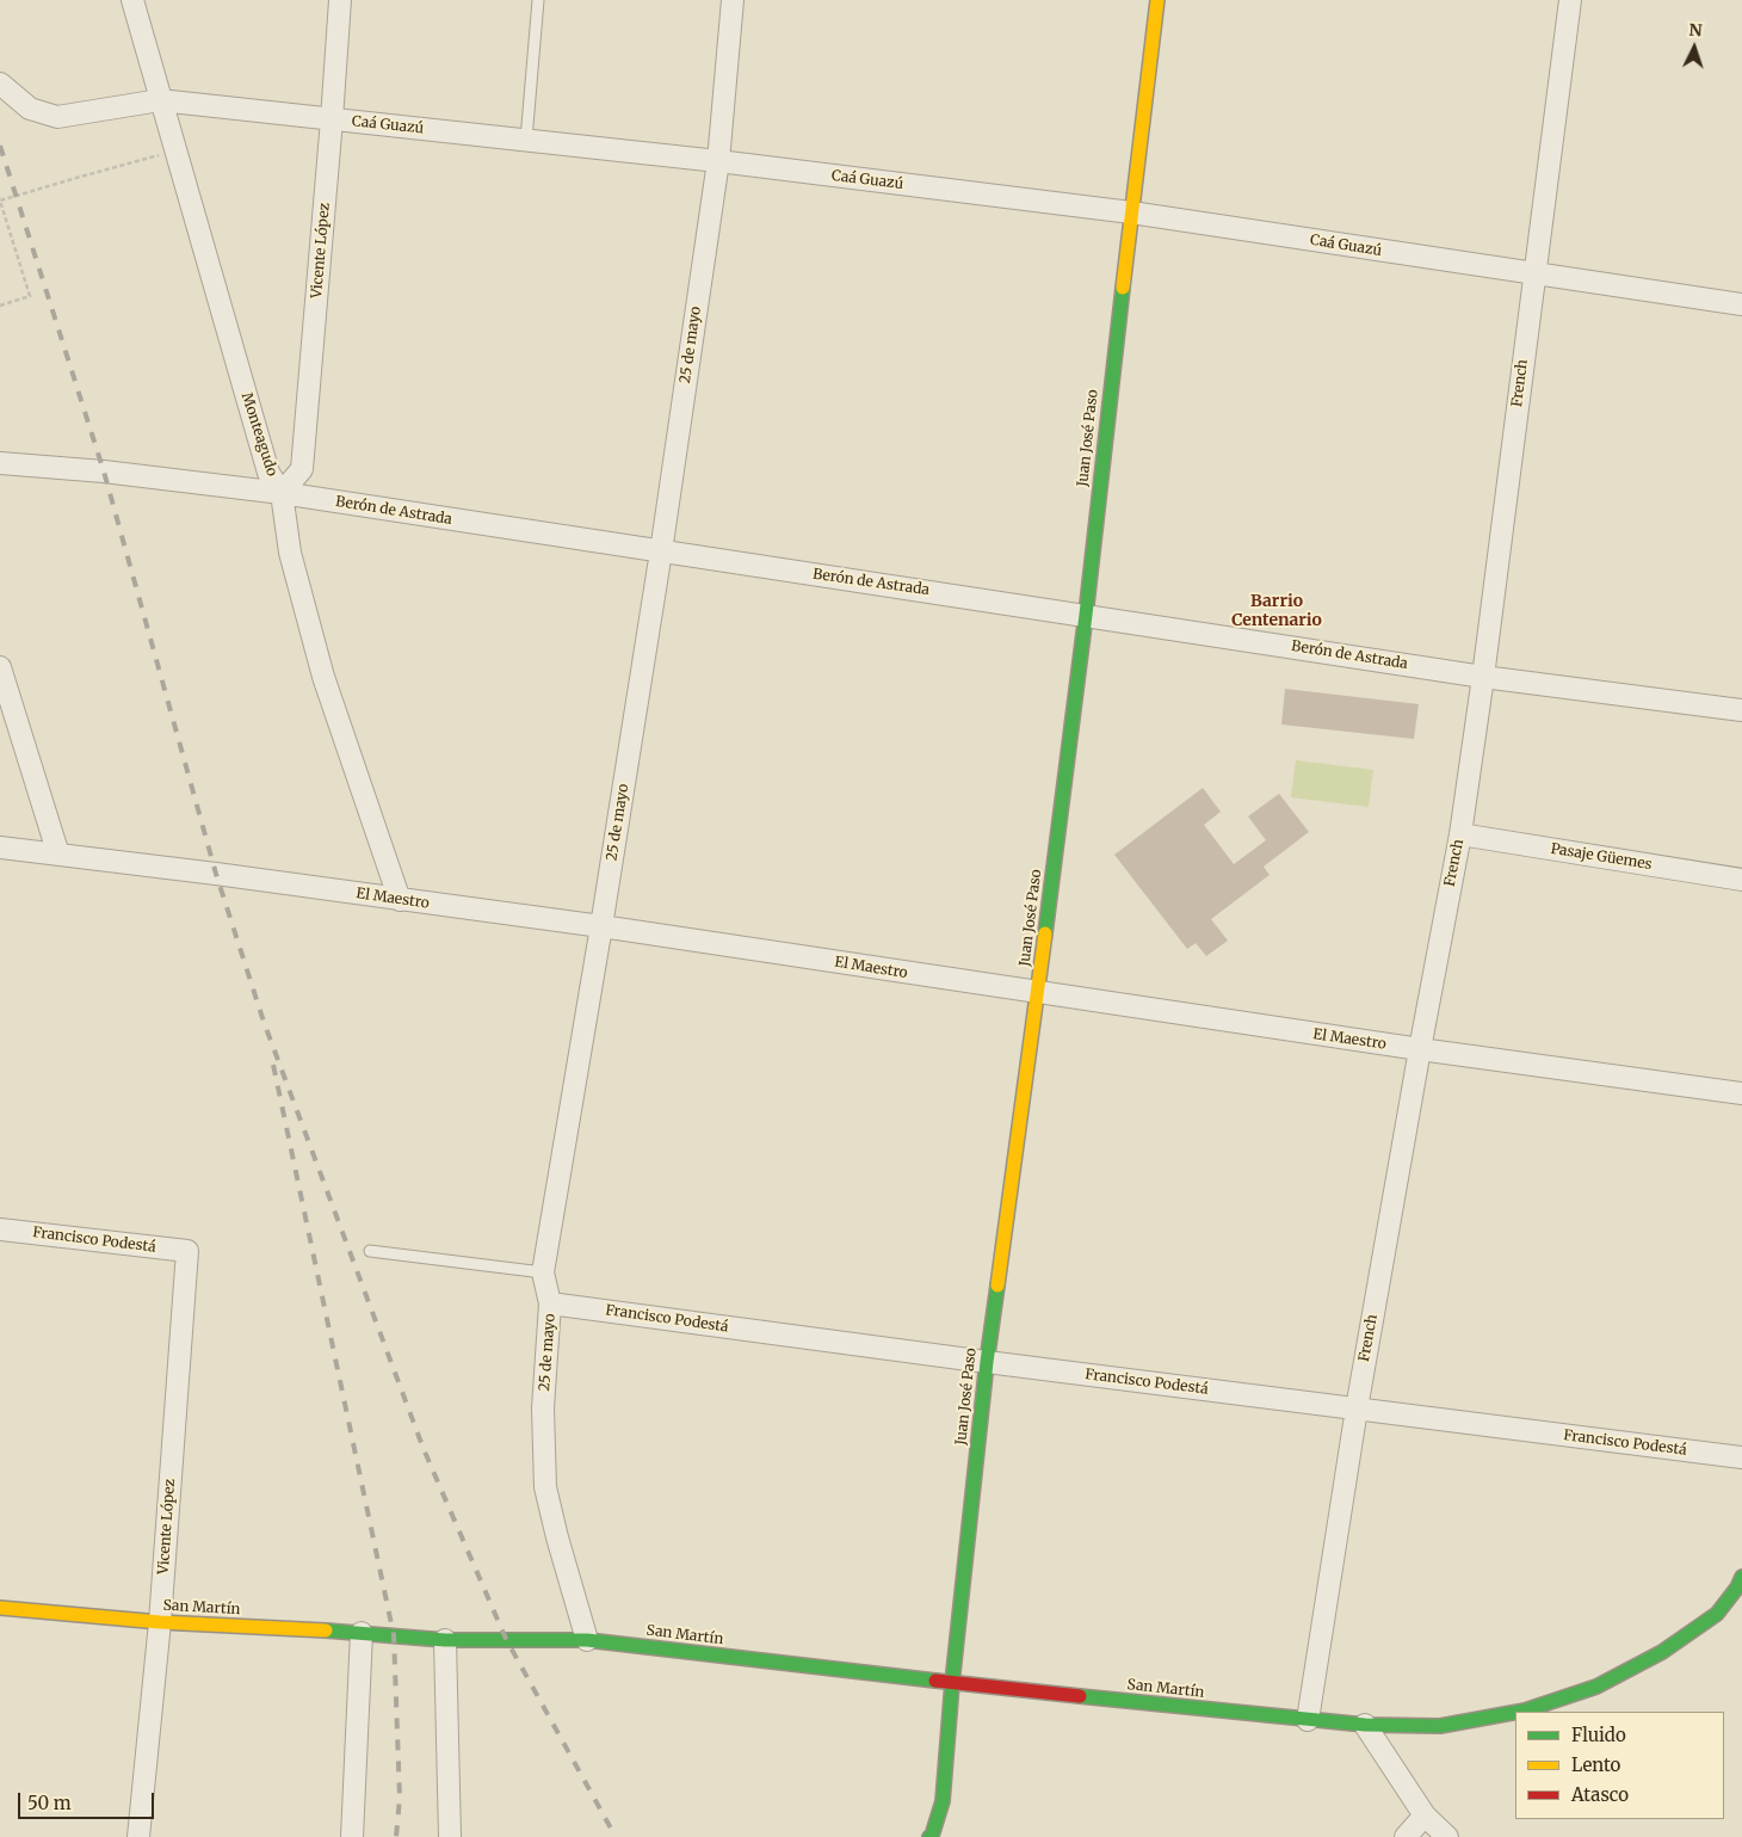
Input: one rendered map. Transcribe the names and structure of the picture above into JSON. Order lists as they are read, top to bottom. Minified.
{"streets":{"street":["Caá Guazú","Vicente López","25 de mayo","French","Monteagudo","Juan José Paso","Berón de Astrada","Pasaje Güemes","El Maestro","Francisco Podestá","San Martín"]},"crossings":[["Caá Guazú","Vicente López"],["Caá Guazú","25 de mayo"],["Caá Guazú","French"],["Caá Guazú","Monteagudo"],["Caá Guazú","Juan José Paso"],["Vicente López","Monteagudo"],["Vicente López","Berón de Astrada"],["Vicente López","Francisco Podestá"],["Vicente López","San Martín"],["25 de mayo","Berón de Astrada"],["25 de mayo","El Maestro"],["25 de mayo","Francisco Podestá"],["25 de mayo","San Martín"],["French","Berón de Astrada"],["French","Pasaje Güemes"],["French","El Maestro"],["French","Francisco Podestá"],["French","San Martín"],["Monteagudo","Berón de Astrada"],["Monteagudo","El Maestro"],["Juan José Paso","Berón de Astrada"],["Juan José Paso","El Maestro"],["Juan José Paso","Francisco Podestá"],["Juan José Paso","San Martín"]],"districts":["Barrio Centenario"],"legend":["Fluido","Lento","Atasco"],"scale_bar":"50 m","north":"top"}
